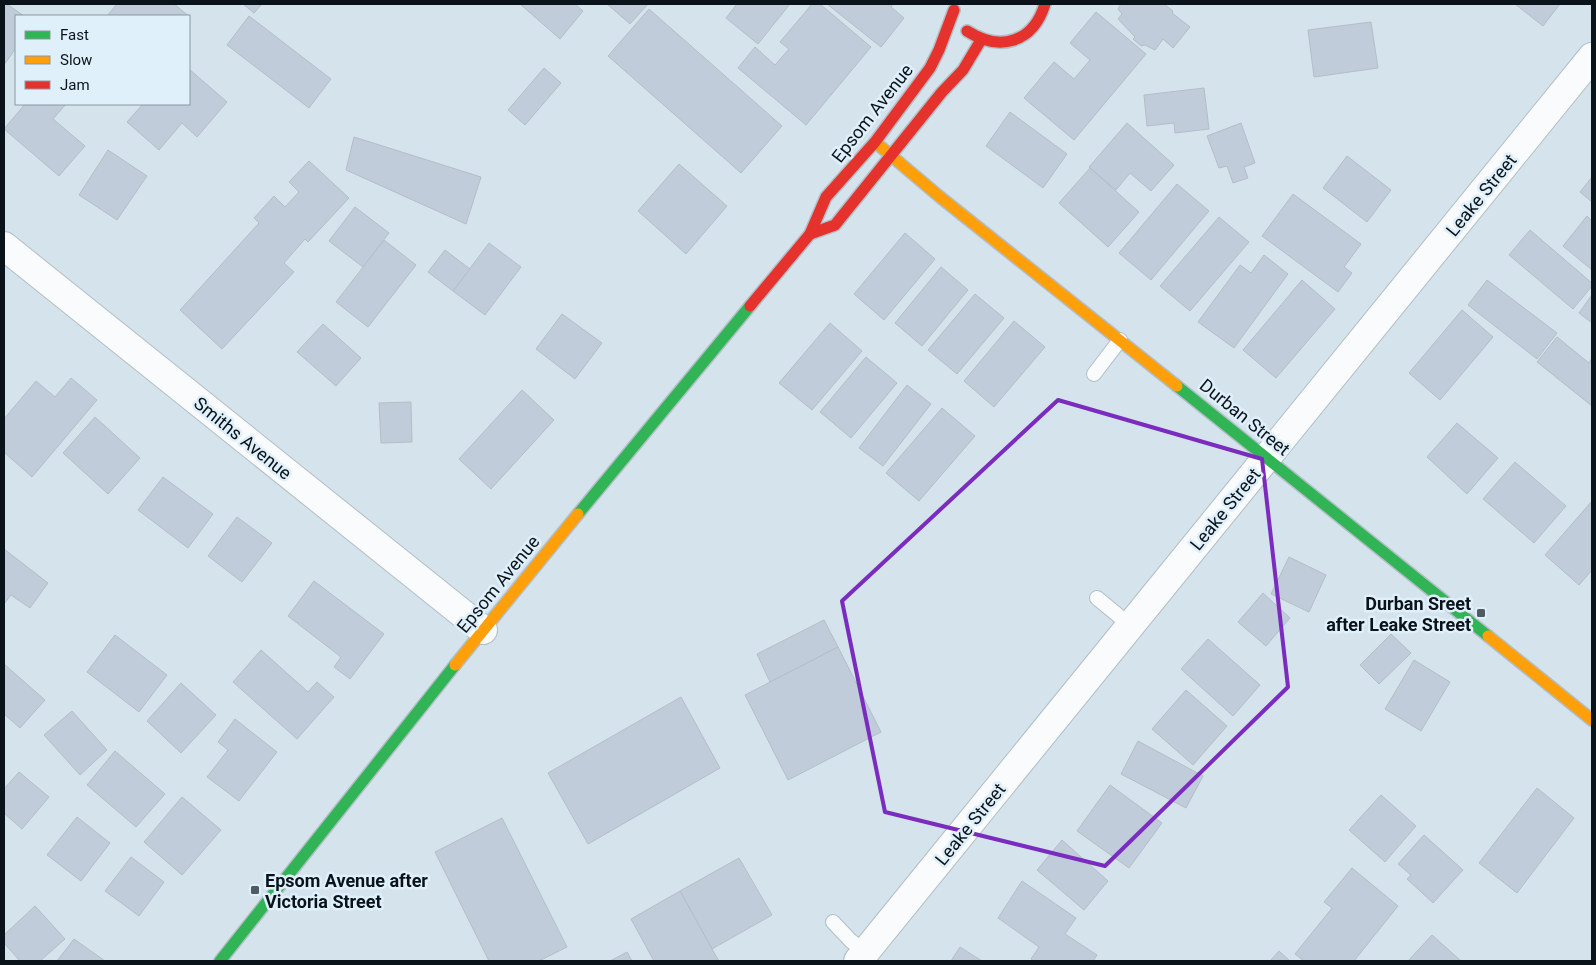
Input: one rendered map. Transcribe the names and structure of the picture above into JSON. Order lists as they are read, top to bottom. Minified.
{"streets":{"street":["Epsom Avenue","Leake Street","Durban Street","Smiths Avenue"]},"crossings":[["Epsom Avenue","Durban Street"],["Epsom Avenue","Smiths Avenue"],["Leake Street","Durban Street"]],"places":{"transit":["Durban Sreet after Leake Street","Epsom Avenue after Victoria Street"]},"legend":["Fast","Slow","Jam"]}
